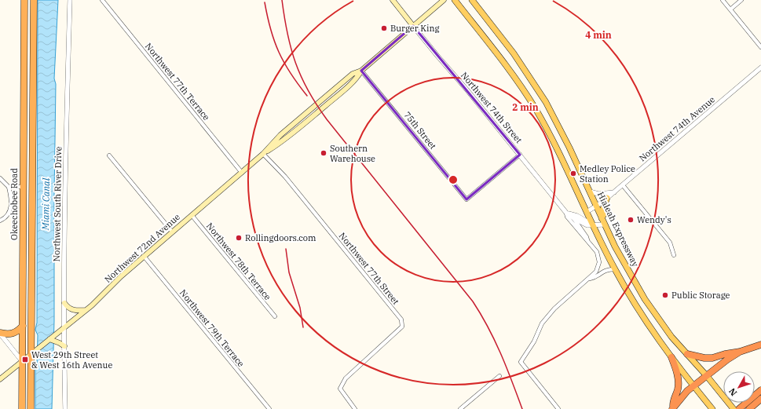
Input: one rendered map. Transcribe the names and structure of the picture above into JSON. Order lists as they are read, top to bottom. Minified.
{"streets":{"highway":["Okeechobee Road"],"main road":["Northwest 74th Street","Hialeah Expressway","Northwest 72nd Avenue"],"street":["Northwest 77th Terrace","Northwest 74th Avenue","75th Street","Northwest South River Drive","Northwest 78th Terrace","Northwest 77th Street","Northwest 79th Terrace"]},"crossings":[["Northwest 77th Terrace","Northwest 72nd Avenue"],["Northwest 74th Street","75th Street"],["Northwest 74th Street","Northwest 72nd Avenue"],["Northwest 74th Avenue","Hialeah Expressway"],["75th Street","Northwest 72nd Avenue"],["Okeechobee Road","Northwest 72nd Avenue"],["Northwest South River Drive","Northwest 72nd Avenue"],["Northwest 72nd Avenue","Northwest 78th Terrace"],["Northwest 72nd Avenue","Northwest 77th Street"],["Northwest 72nd Avenue","Northwest 79th Terrace"]],"water":["Miami Canal"],"places":{"other":["Burger King","Southern Warehouse","Medley Police Station","Wendy's","Rollingdoors.com","Public Storage"],"transit":["West 29th Street & West 16th Avenue"]},"north":"bottom left","rings":["4 min","2 min"]}
